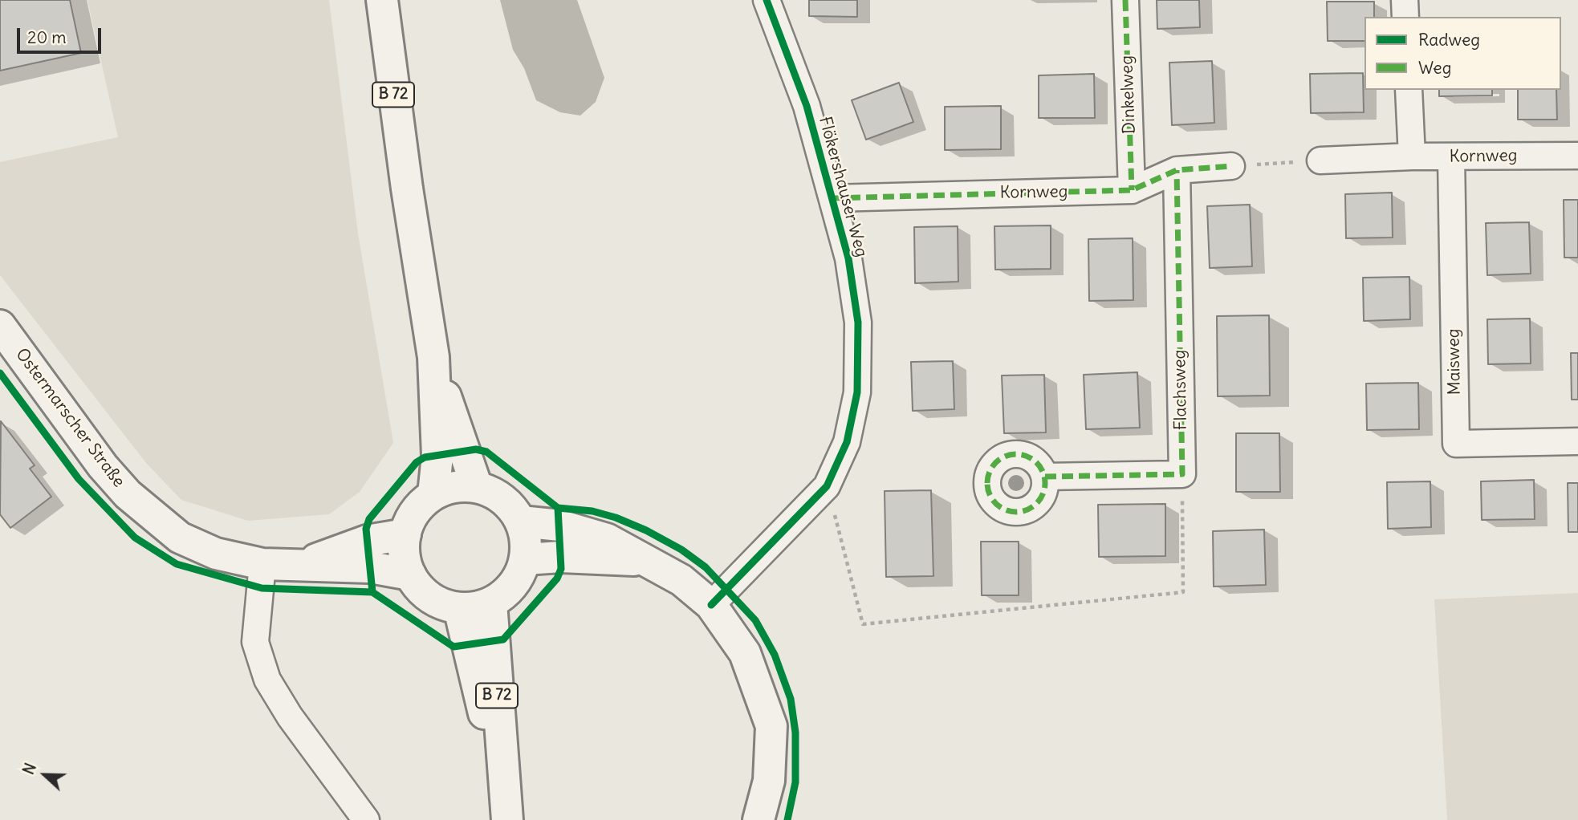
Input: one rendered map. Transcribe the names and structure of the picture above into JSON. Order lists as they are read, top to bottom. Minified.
{"streets":{"main road":["B 72","Ostermarscher Straße"],"street":["Dinkelweg","Kornweg","Flökershauser Weg","Maisweg","Flachsweg"]},"crossings":[["B 72","Ostermarscher Straße"],["Dinkelweg","Kornweg"],["Kornweg","Flökershauser Weg"],["Kornweg","Maisweg"],["Kornweg","Flachsweg"]],"legend":["Radweg","Weg"],"scale_bar":"20 m","north":"left"}
